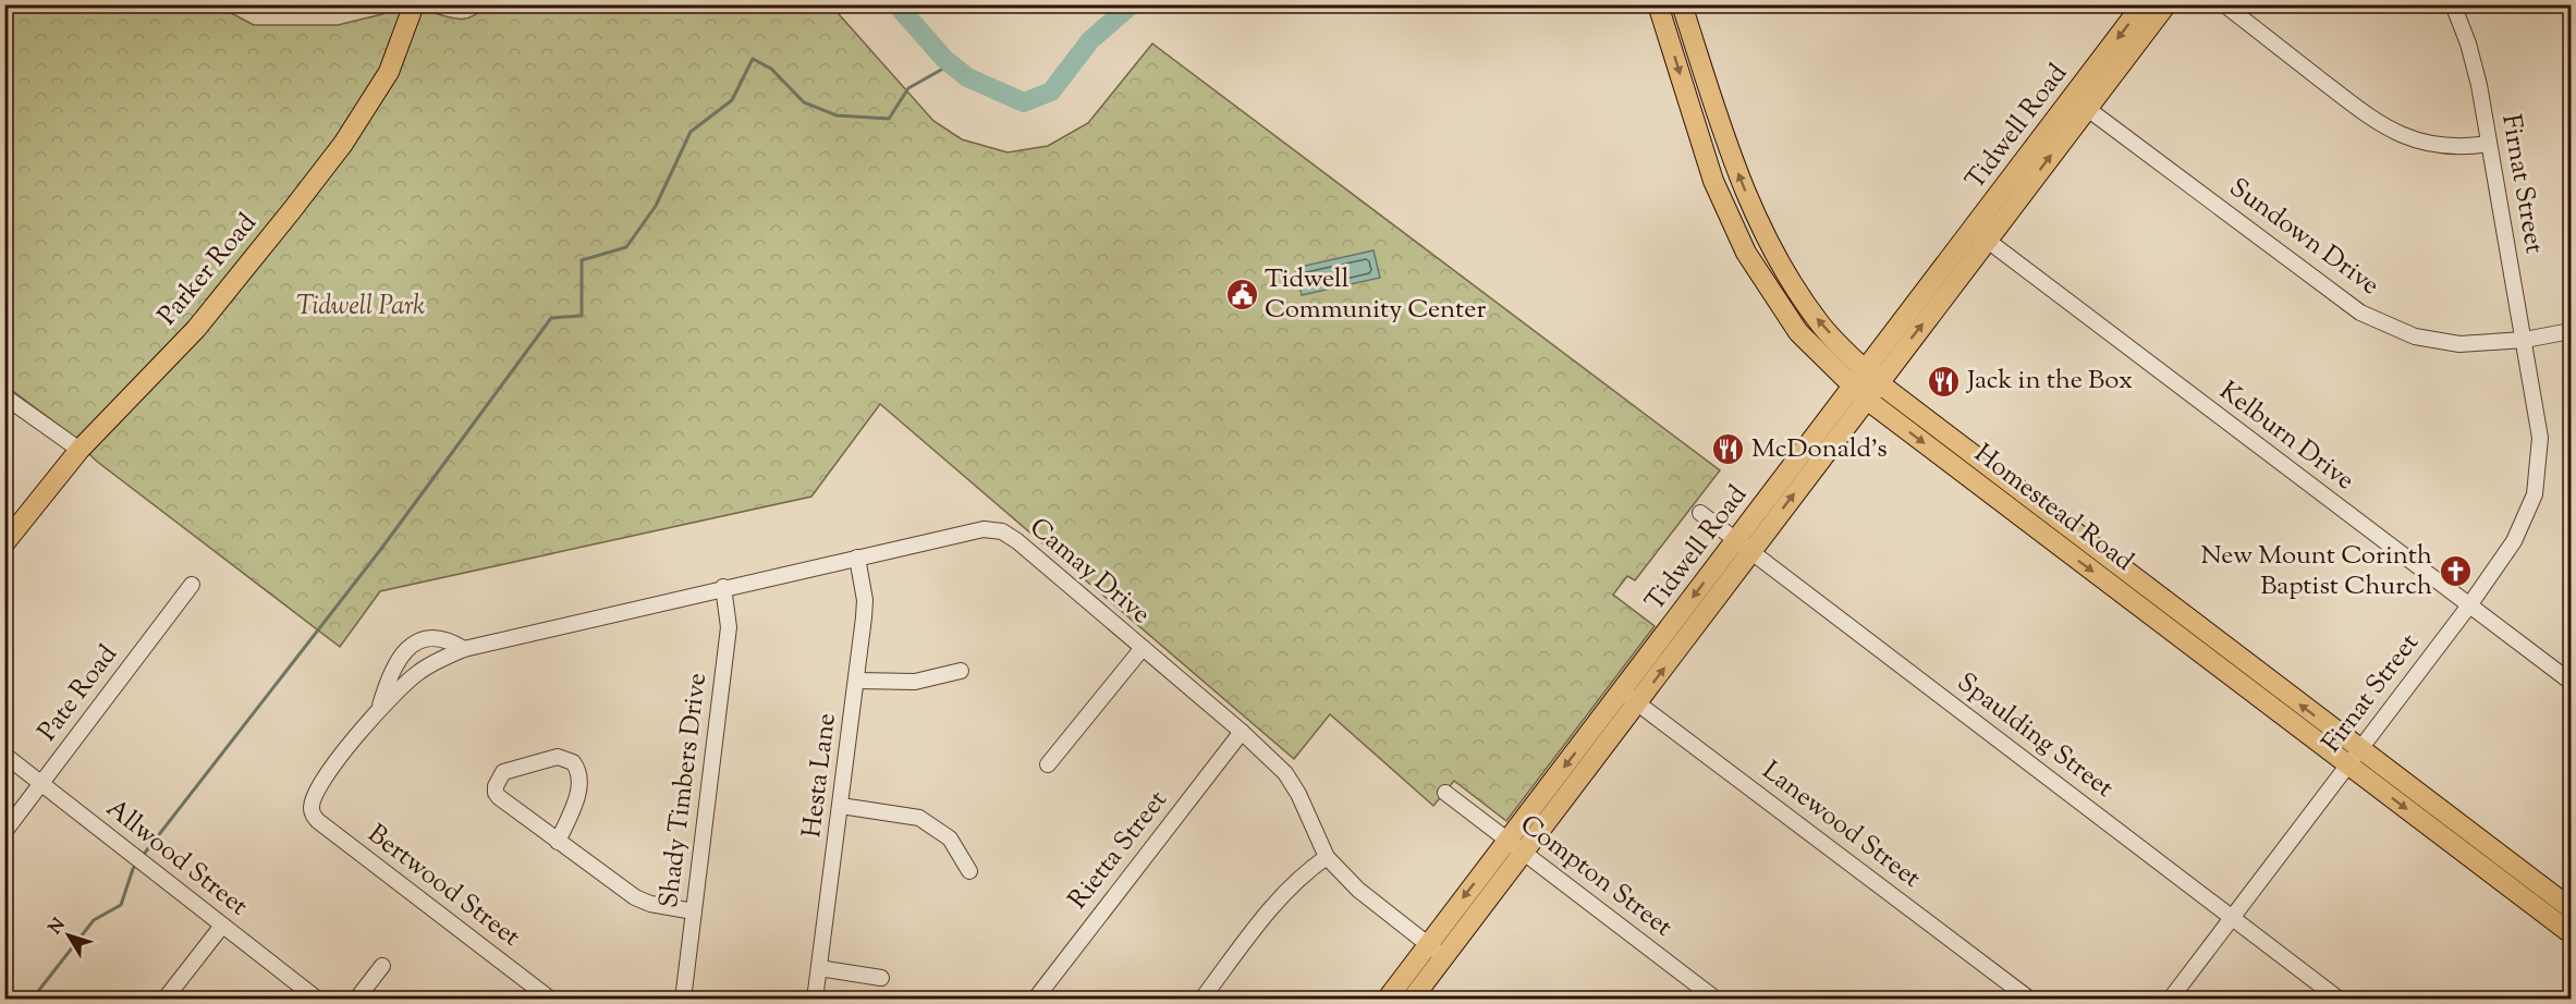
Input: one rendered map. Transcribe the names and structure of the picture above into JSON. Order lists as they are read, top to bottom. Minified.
{"streets":{"main road":["Tidwell Road","Parker Road","Homestead Road"],"street":["Firnat Street","Sundown Drive","Kelburn Drive","Camay Drive","Pate Road","Spaulding Street","Hesta Lane","Shady Timbers Drive","Lanewood Street","Rietta Street","Allwood Street","Compton Street","Bertwood Street"]},"crossings":[["Tidwell Road","Sundown Drive"],["Tidwell Road","Kelburn Drive"],["Tidwell Road","Homestead Road"],["Tidwell Road","Camay Drive"],["Tidwell Road","Spaulding Street"],["Tidwell Road","Lanewood Street"],["Tidwell Road","Compton Street"],["Firnat Street","Sundown Drive"],["Firnat Street","Kelburn Drive"],["Firnat Street","Homestead Road"],["Firnat Street","Spaulding Street"],["Camay Drive","Hesta Lane"],["Camay Drive","Shady Timbers Drive"],["Camay Drive","Rietta Street"],["Camay Drive","Bertwood Street"],["Pate Road","Allwood Street"]],"parks":["Tidwell Park"],"places":{"public building":["Tidwell Community Center"],"restaurant":["Jack in the Box","McDonald's"],"church":["New Mount Corinth Baptist Church"]},"north":"top left"}
